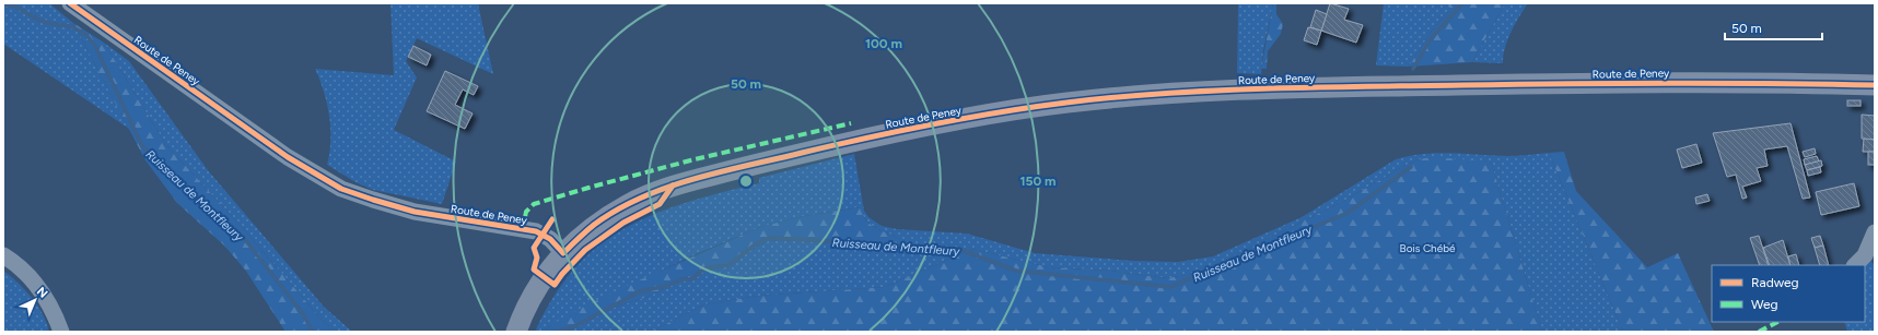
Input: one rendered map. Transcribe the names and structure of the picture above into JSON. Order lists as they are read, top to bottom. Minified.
{"streets":{"main road":["Route de Peney"]},"water":["Ruisseau de Montfleury"],"parks":["Bois Chébé"],"legend":["Radweg","Weg"],"scale_bar":"50 m","north":"top right","rings":["100 m","50 m","150 m"]}
